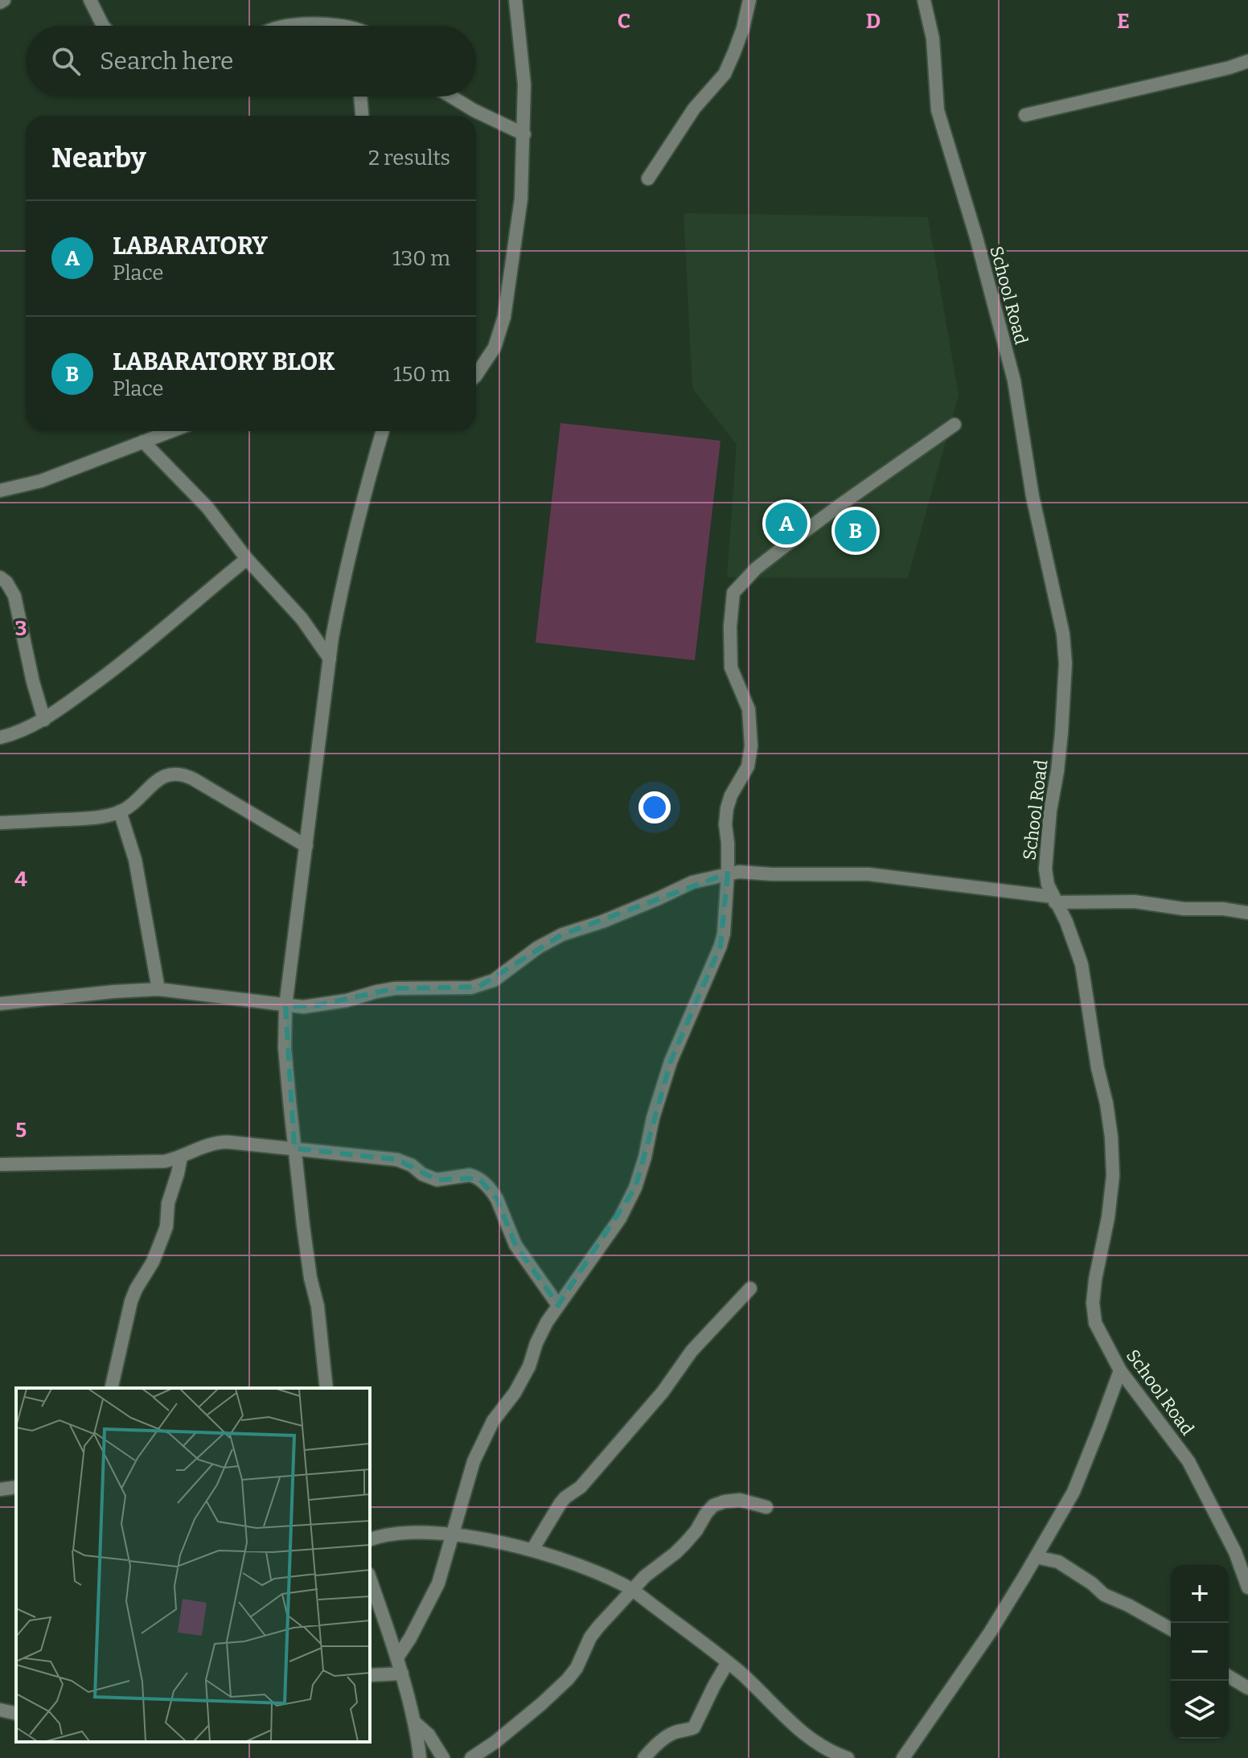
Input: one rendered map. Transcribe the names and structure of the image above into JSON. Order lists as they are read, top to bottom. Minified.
{"streets":{"street":["School Road"]},"page":{"search":"Search here","heading":["Nearby","2 results"],"list":[{"mark":"A","name":"LABARATORY","note":"Place","value":"130 m"},{"mark":"B","name":"LABARATORY BLOK","note":"Place","value":"150 m"}],"pins":["A","B"],"map_buttons":["+","−"]},"grid":{"columns":["C","D","E"],"rows":["3","4","5"]}}
